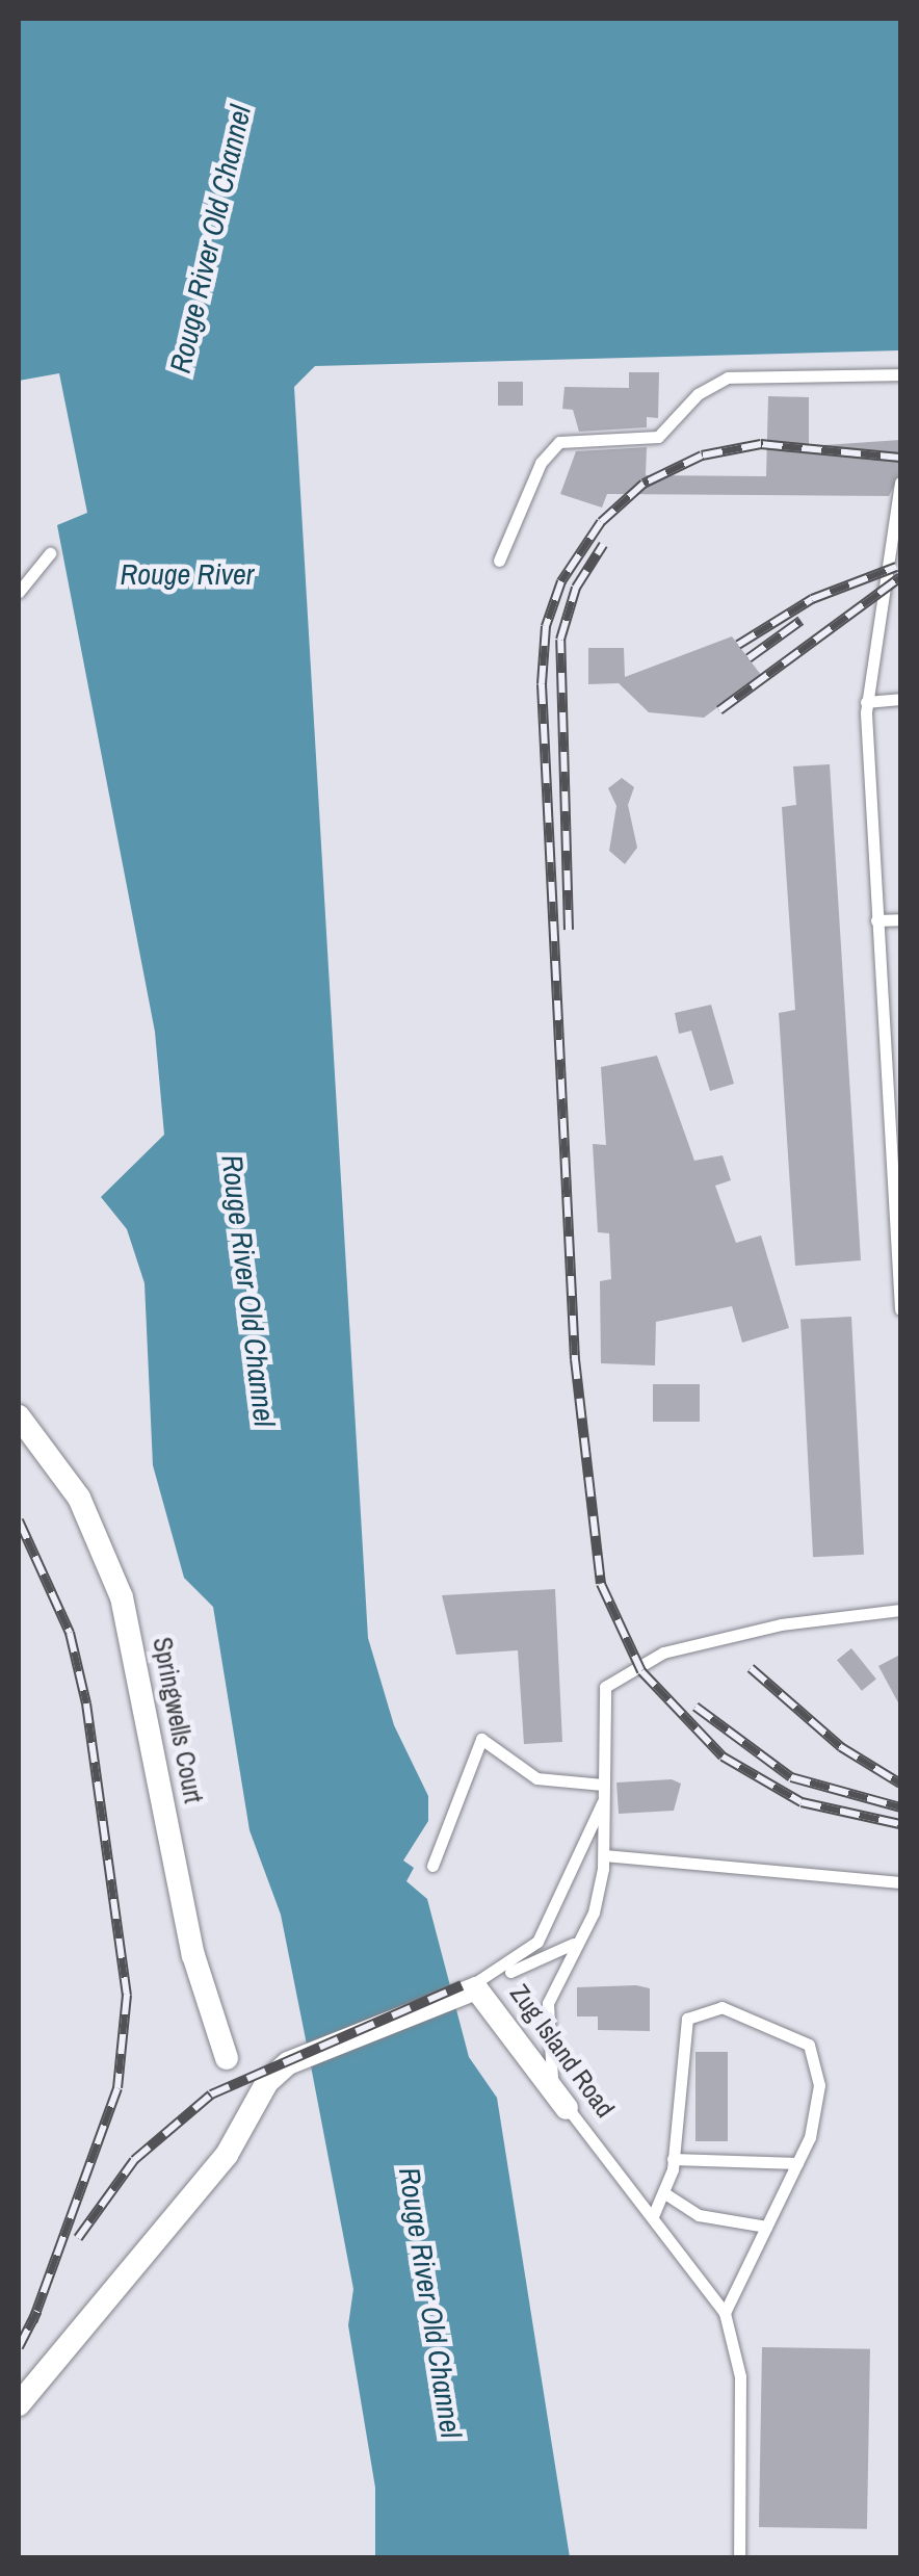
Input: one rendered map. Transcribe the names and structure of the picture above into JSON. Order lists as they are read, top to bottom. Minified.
{"streets":{"street":["Springwells Court","Zug Island Road"]},"water":["Rouge River Old Channel","Rouge River"]}
